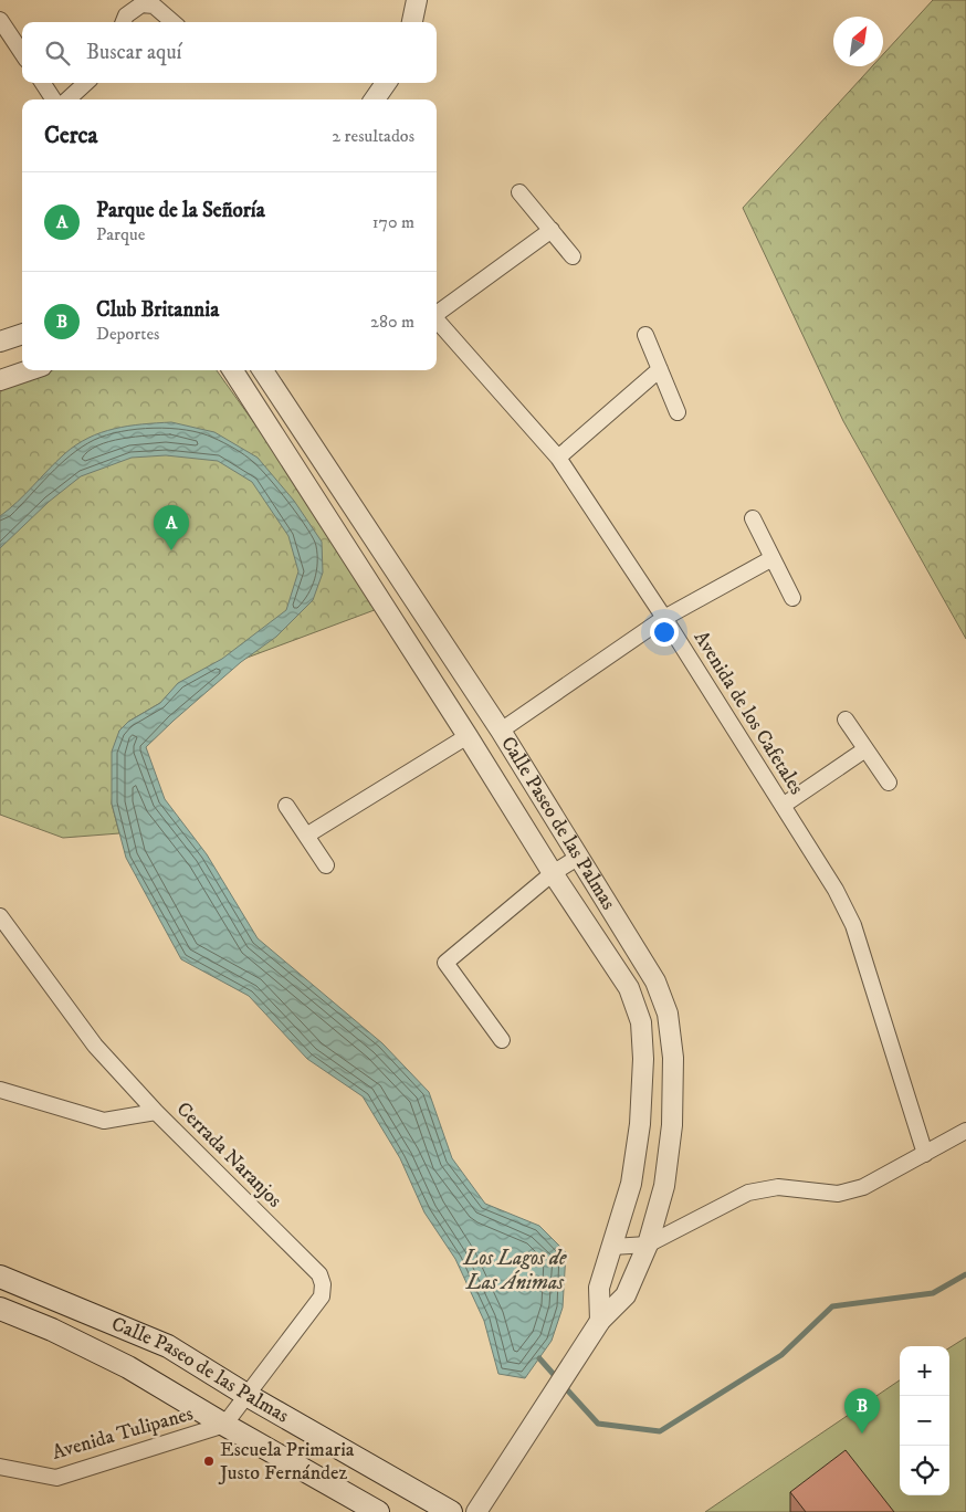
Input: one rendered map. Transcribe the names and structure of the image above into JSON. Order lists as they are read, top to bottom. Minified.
{"streets":{"main road":["Calle Paseo de las Palmas"],"street":["Avenida de los Cafetales","Cerrada Naranjos","Avenida Tulipanes"]},"crossings":[["Calle Paseo de las Palmas","Cerrada Naranjos"],["Calle Paseo de las Palmas","Avenida Tulipanes"],["Cerrada Naranjos","Avenida Tulipanes"]],"water":["Los Lagos de Las Ánimas"],"places":["Escuela Primaria Justo Fernández"],"north":"top right","page":{"search":"Buscar aquí","heading":["Cerca","2 resultados"],"list":[{"mark":"A","name":"Parque de la Señoría","note":"Parque","value":"170 m"},{"mark":"B","name":"Club Britannia","note":"Deportes","value":"280 m"}],"pins":["A","B"],"map_buttons":["+","−"]}}
